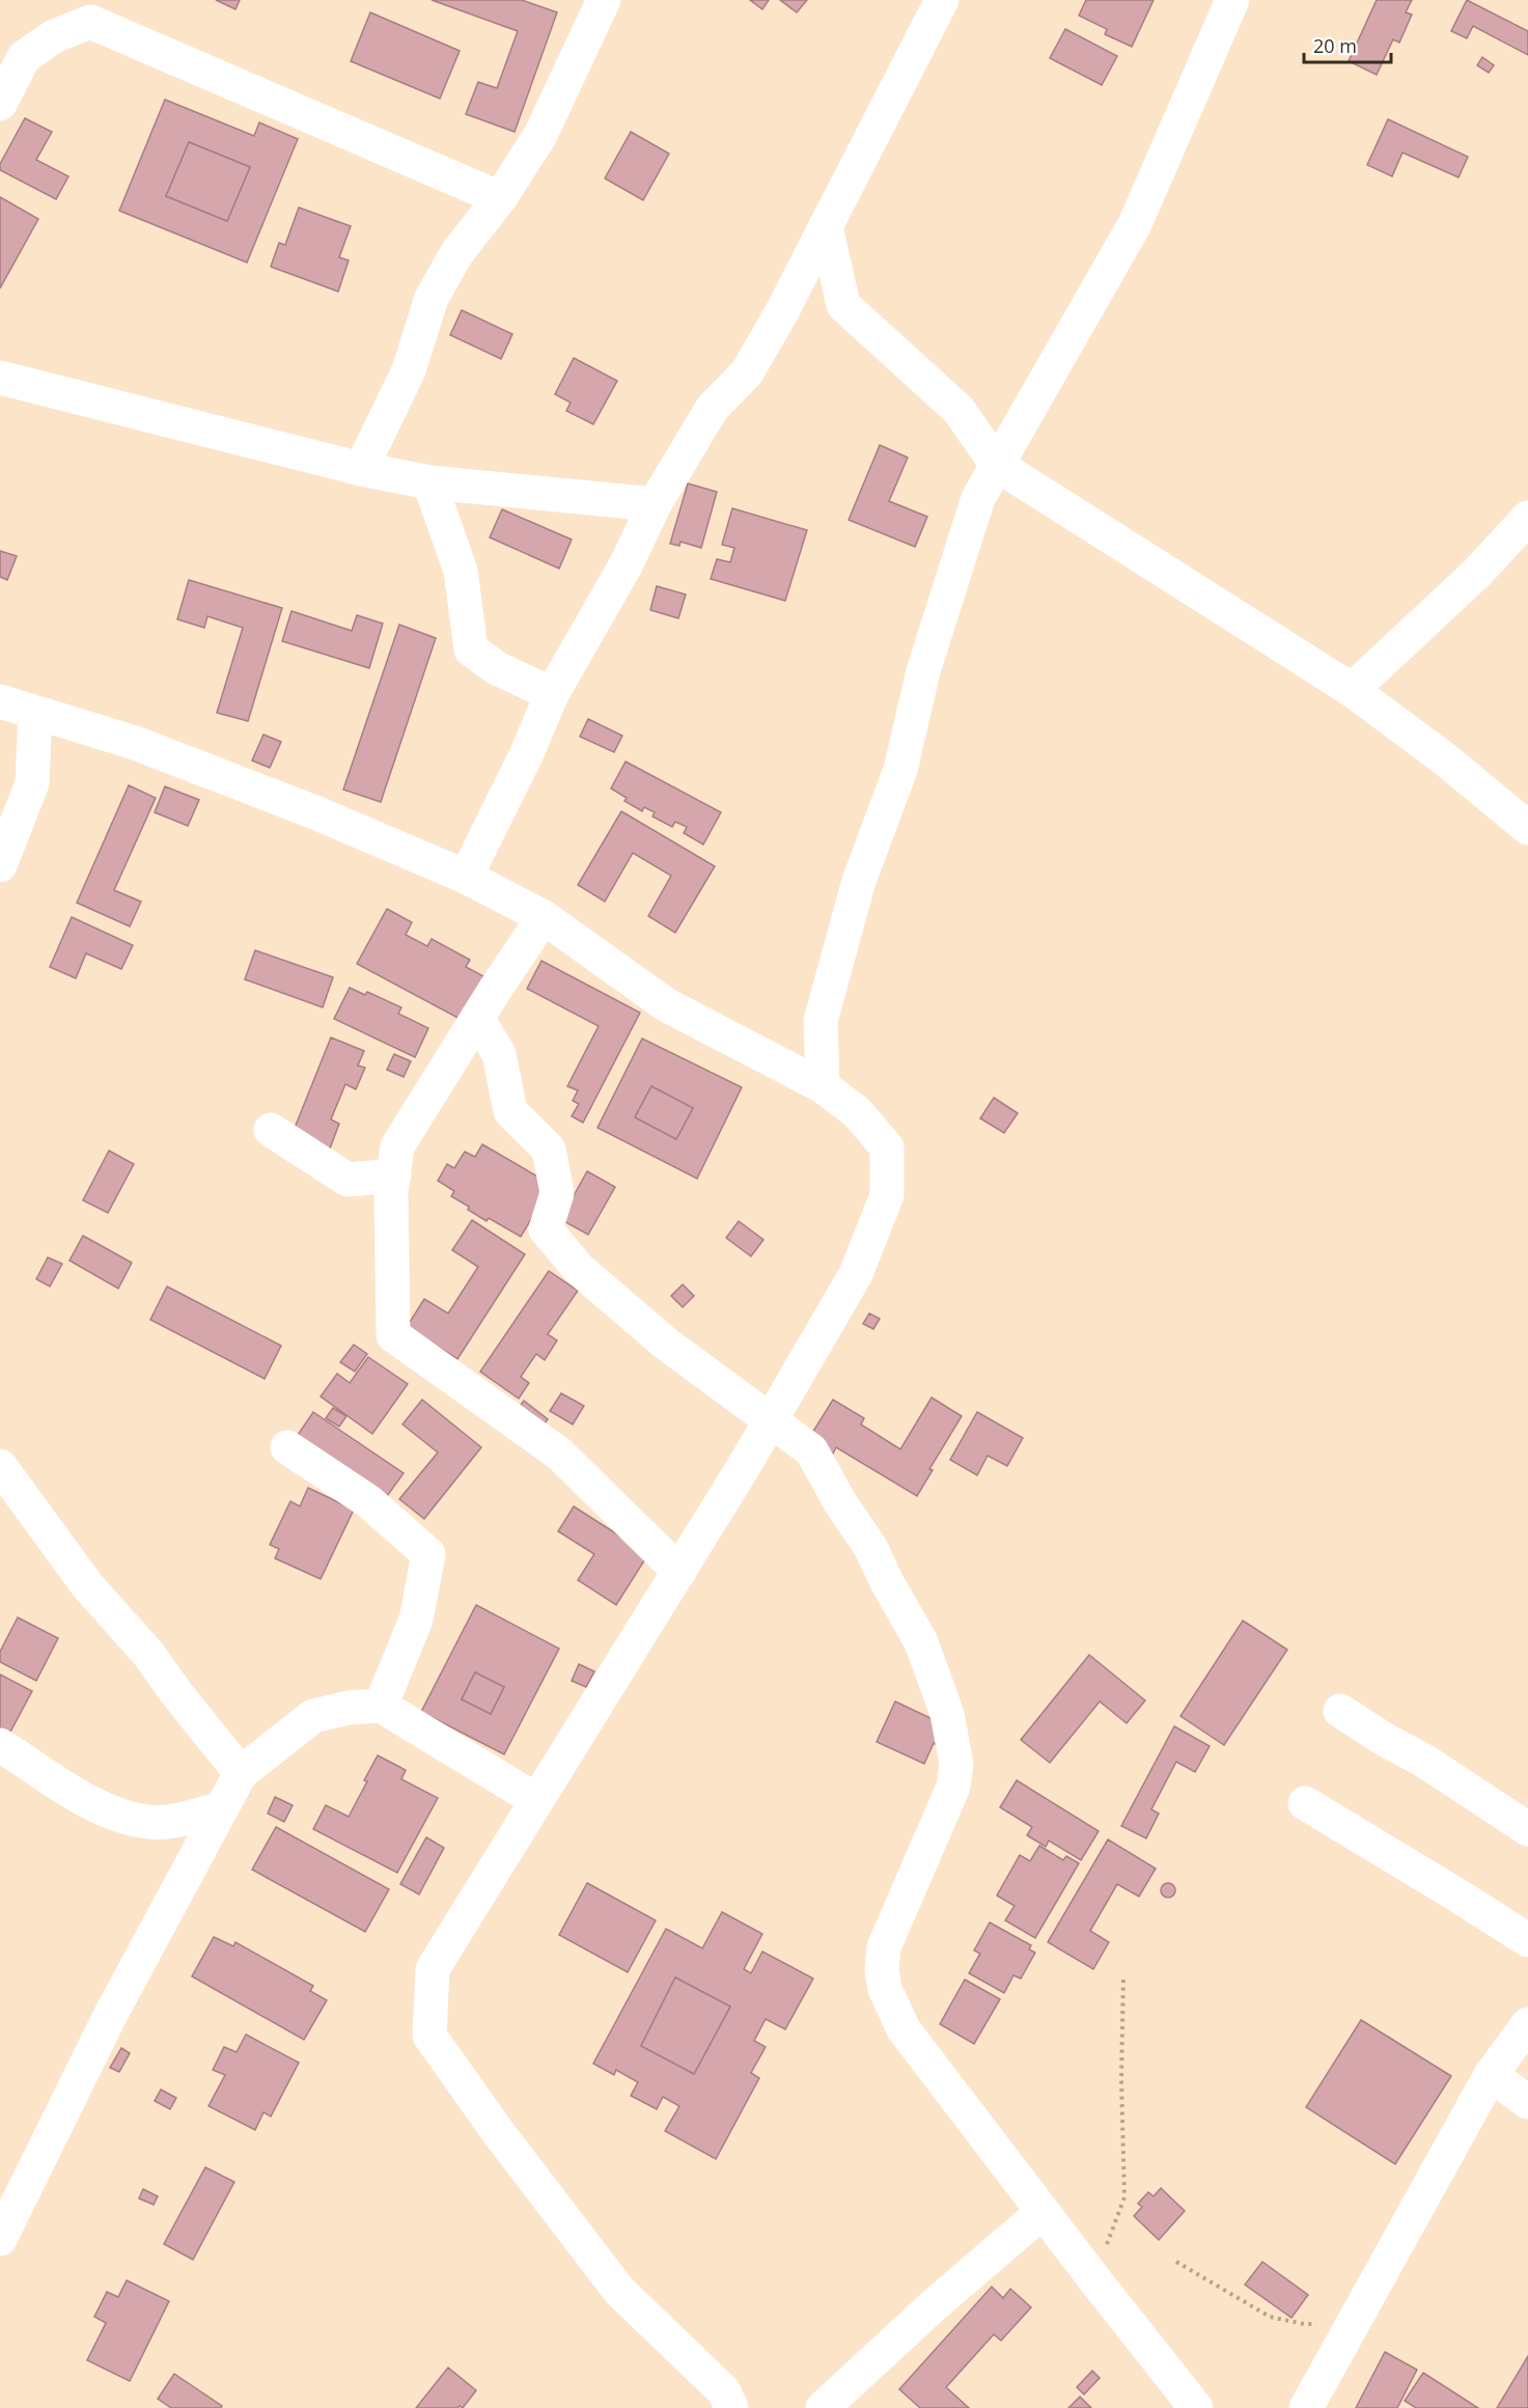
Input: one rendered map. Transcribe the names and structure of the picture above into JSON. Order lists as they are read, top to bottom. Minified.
{"scale_bar":"20 m"}
